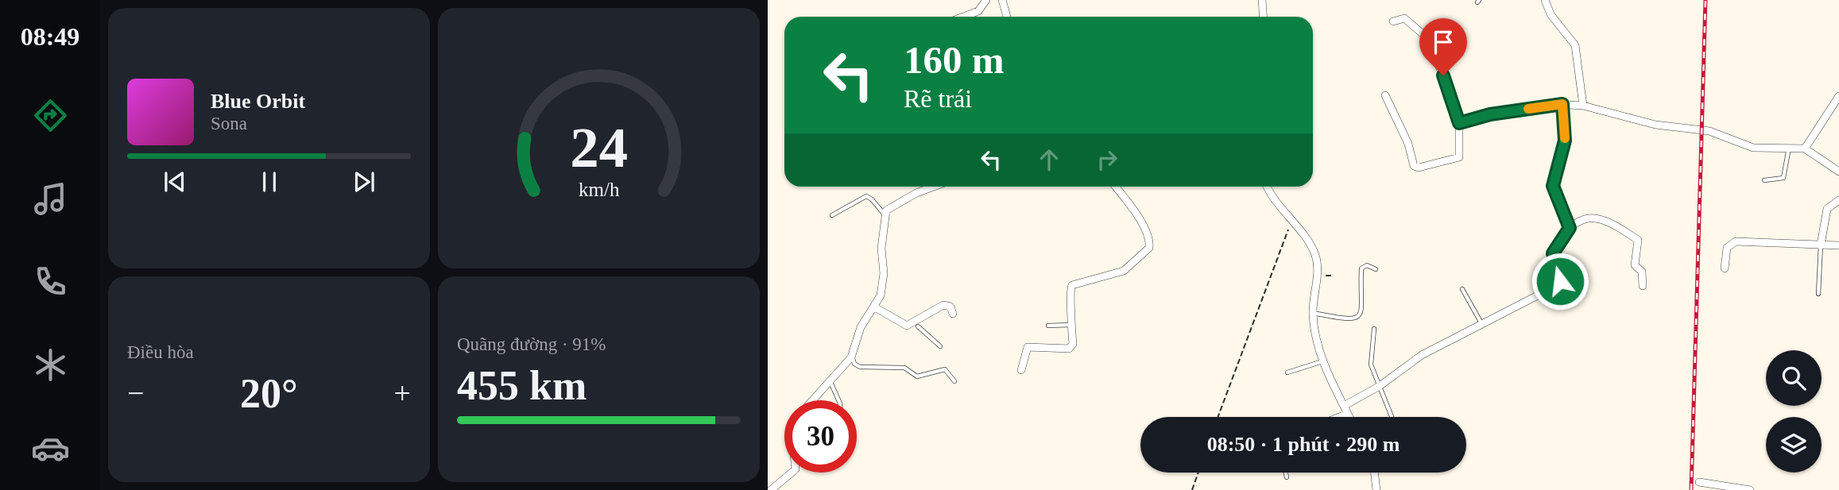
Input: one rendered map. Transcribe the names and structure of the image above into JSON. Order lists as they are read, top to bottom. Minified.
{"page":{"tabs":"08:49","turn":["160 m","Rẽ trái"],"song":["Blue Orbit","Sona"],"tile":["Điều hòa",["Quãng đường · 91%","455 km"]],"heat":["−","20°","+"],"limit":"30","trip":"08:50 · 1 phút · 290 m","gauge":["24","km/h"]}}
